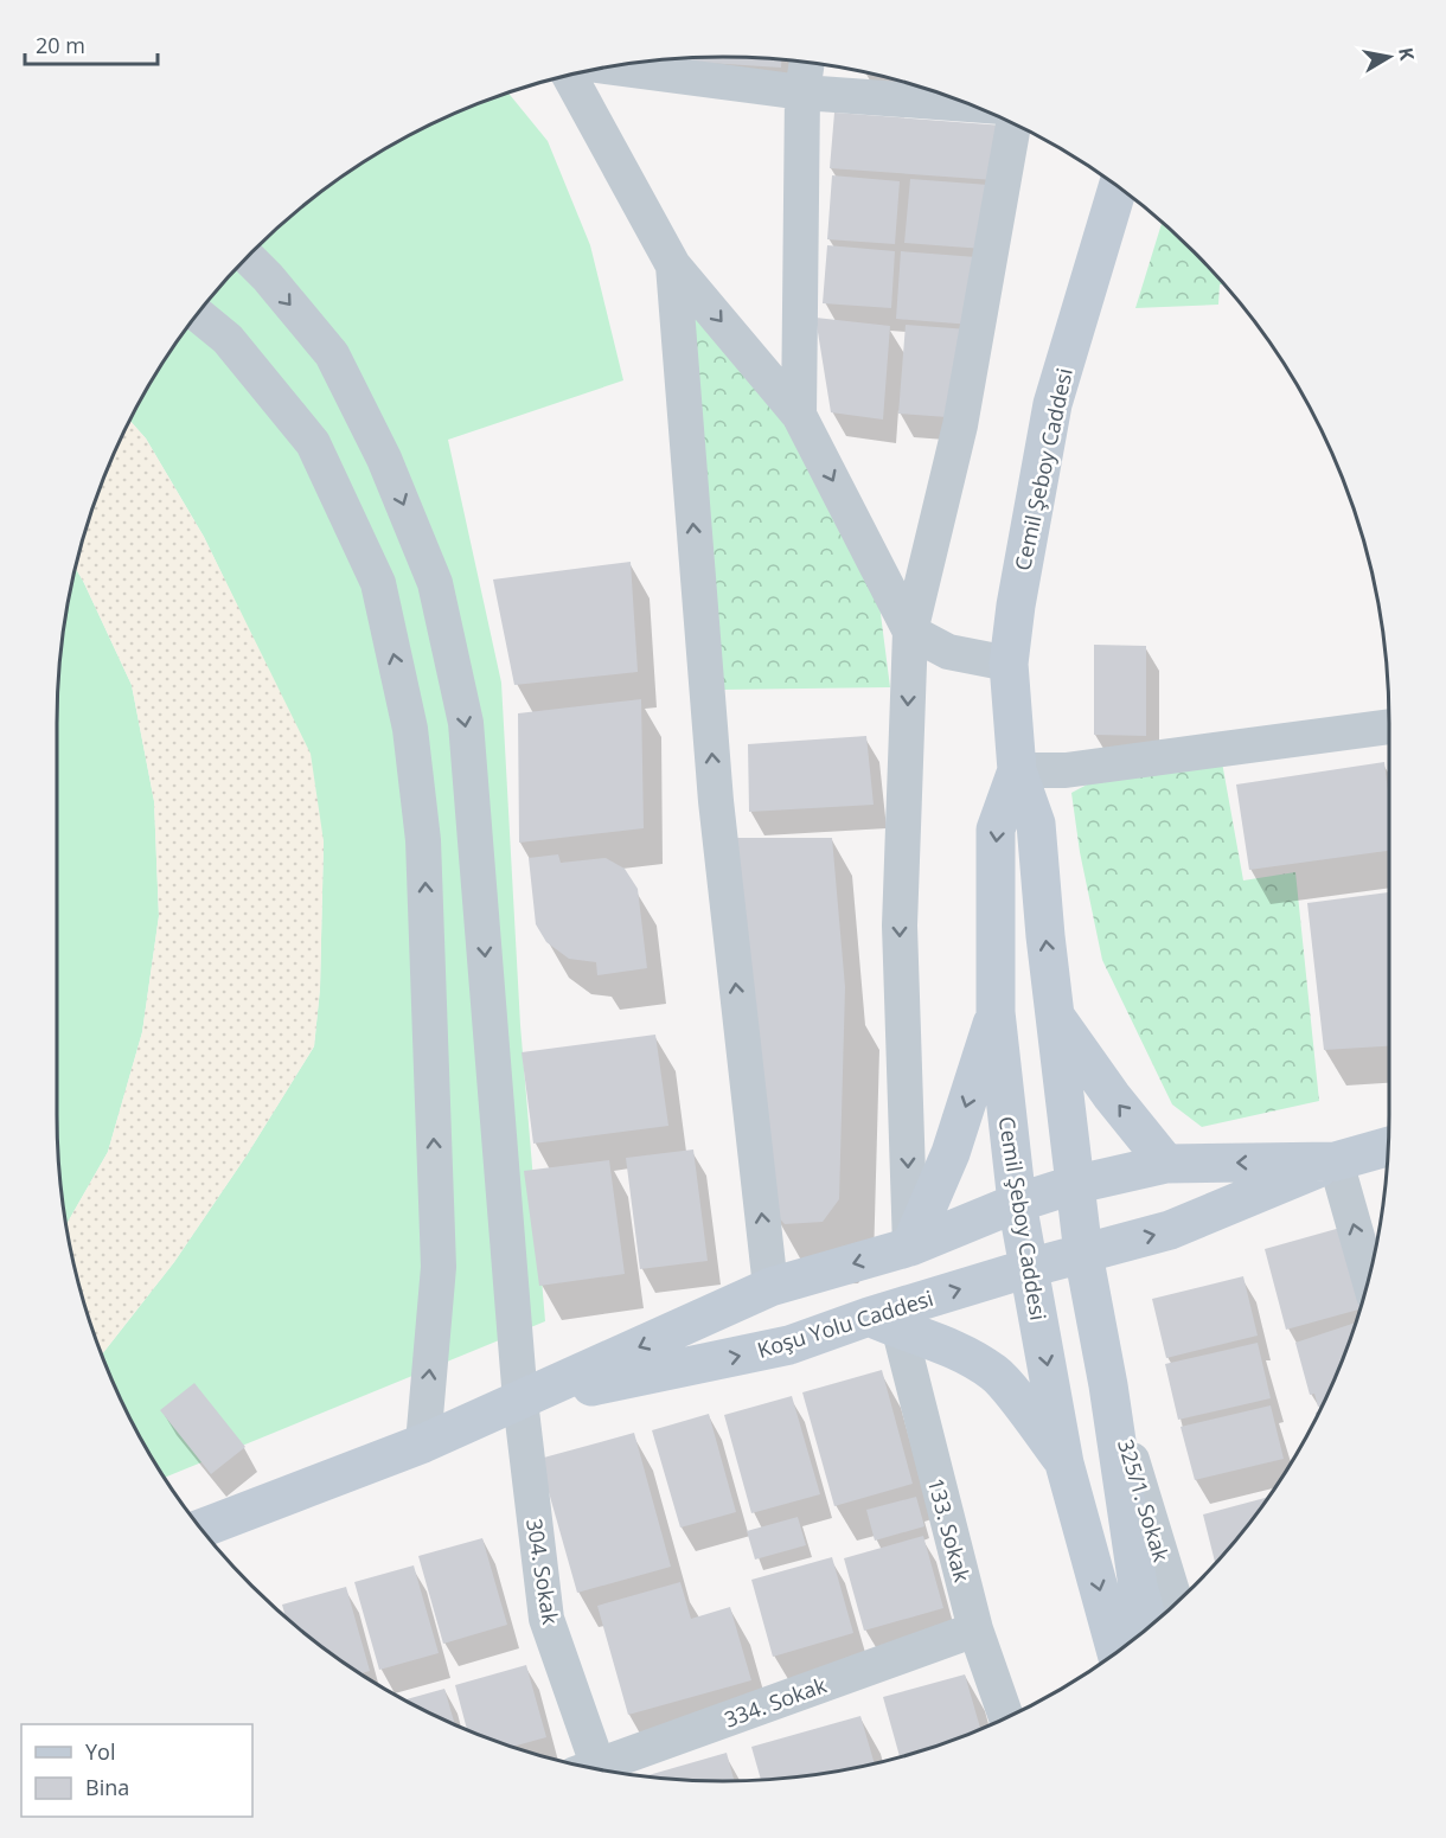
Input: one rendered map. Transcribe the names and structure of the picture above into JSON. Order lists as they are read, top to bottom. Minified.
{"streets":{"main road":["Cemil Şeboy Caddesi","Koşu Yolu Caddesi"],"street":["325/1. Sokak","133. Sokak","304. Sokak","334. Sokak"]},"crossings":[["Cemil Şeboy Caddesi","Koşu Yolu Caddesi"],["Koşu Yolu Caddesi","133. Sokak"],["Koşu Yolu Caddesi","304. Sokak"],["133. Sokak","334. Sokak"]],"legend":["Yol","Bina"],"scale_bar":"20 m","north":"right"}
